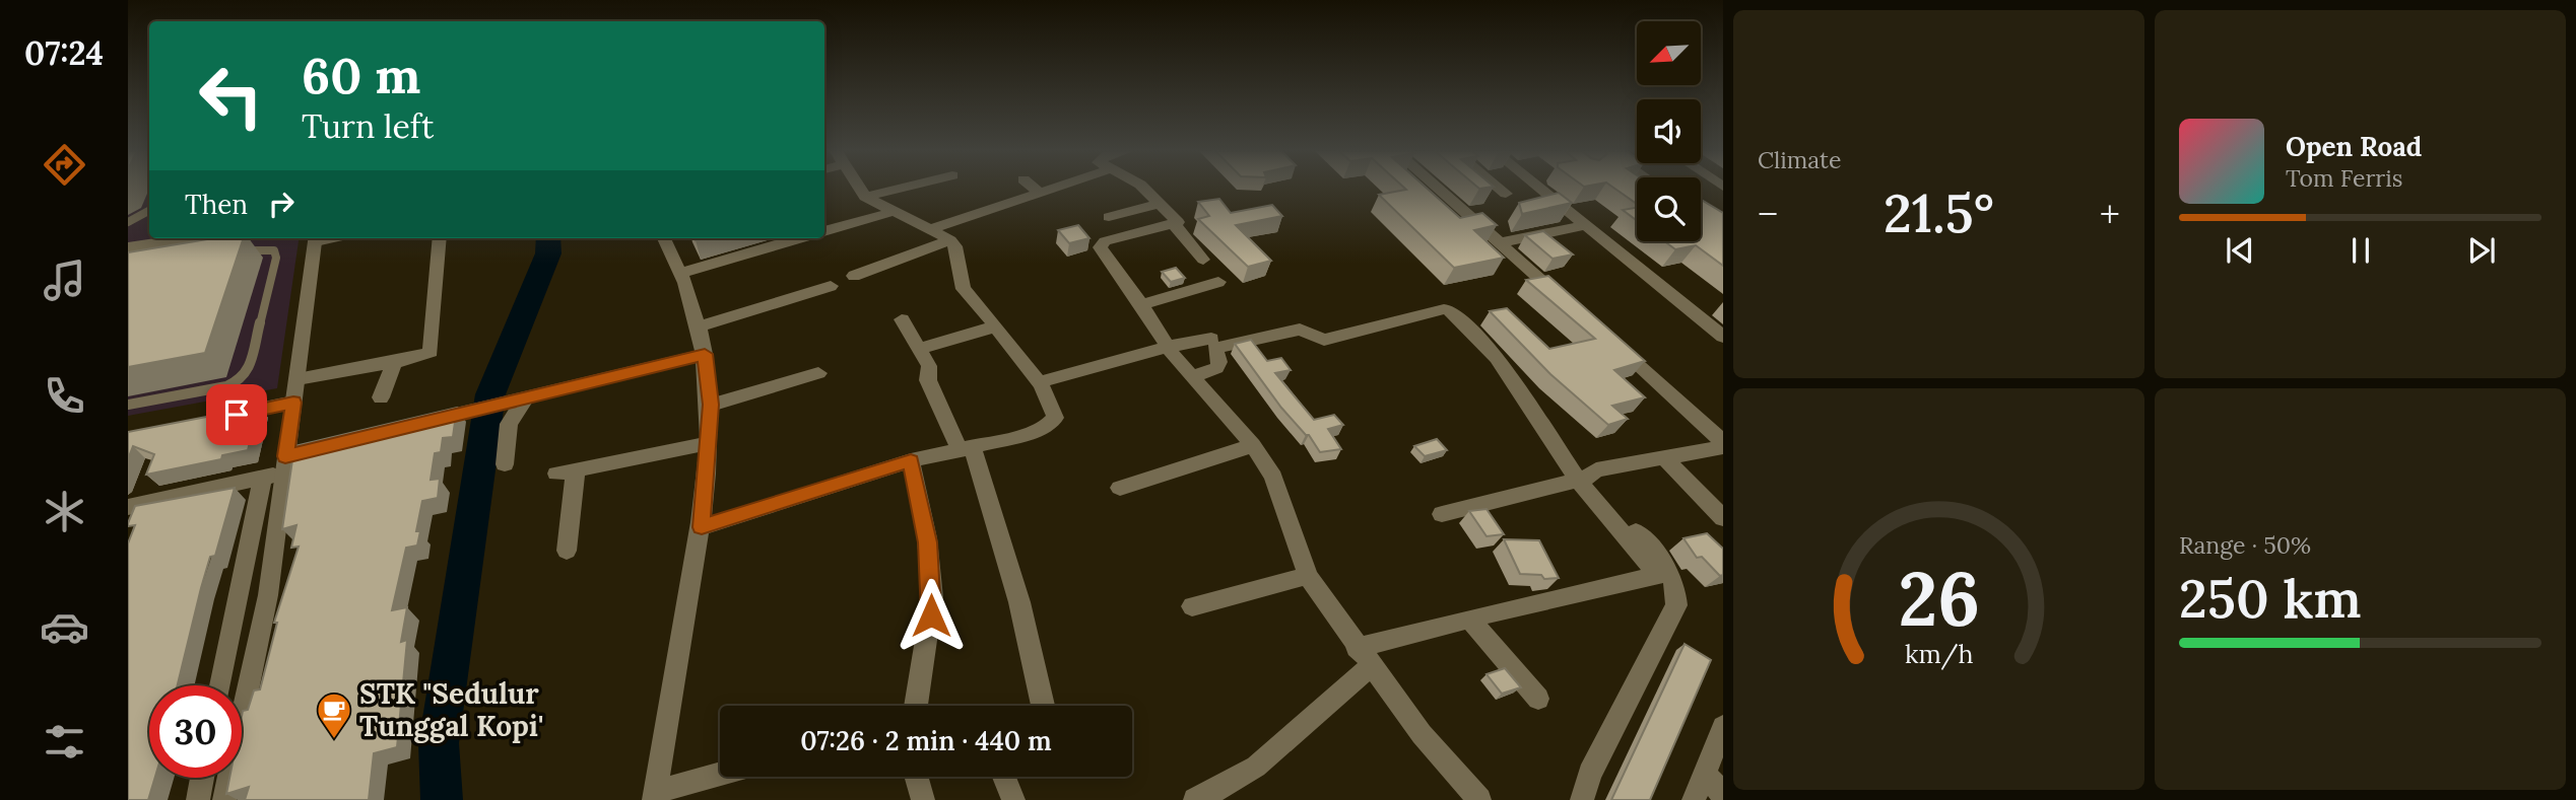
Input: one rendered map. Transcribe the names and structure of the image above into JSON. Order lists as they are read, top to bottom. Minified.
{"places":{"cafe":["STK \"Sedulur Tunggal Kopi'"]},"north":"bottom left","page":{"tabs":"07:24","tile":["Climate",["Range · 50%","250 km"]],"turn":["60 m","Turn left"],"song":["Open Road","Tom Ferris"],"then":"Then","heat":["−","21.5°","+"],"limit":"30","trip":"07:26 · 2 min · 440 m","gauge":["26","km/h"]}}
